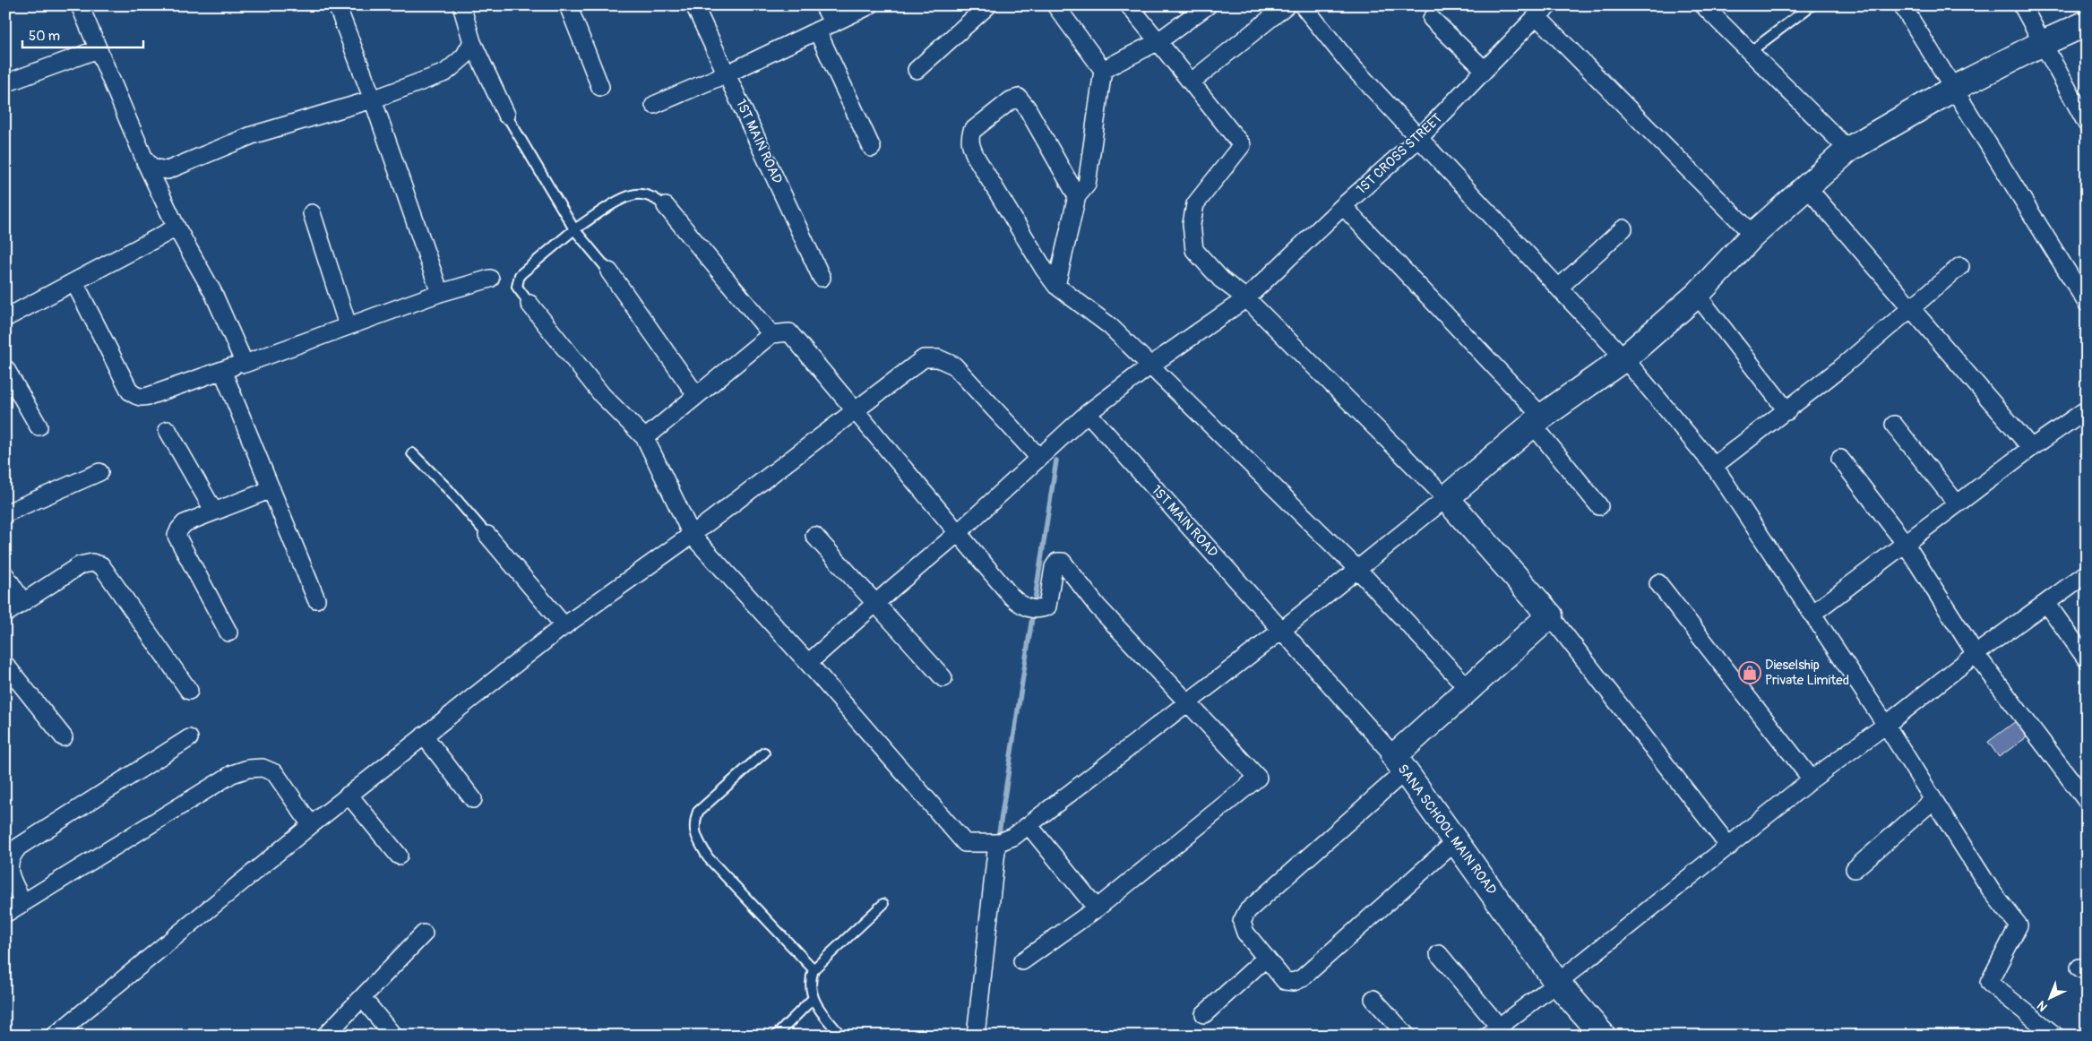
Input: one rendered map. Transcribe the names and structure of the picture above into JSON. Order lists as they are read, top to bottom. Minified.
{"streets":{"street":["1ST MAIN ROAD","1ST CROSS STREET","SANA SCHOOL MAIN ROAD"]},"crossings":[["1ST MAIN ROAD","1ST CROSS STREET"],["1ST MAIN ROAD","SANA SCHOOL MAIN ROAD"]],"places":{"shop":["Dieselship Private Limited"]},"scale_bar":"50 m","north":"bottom left"}
